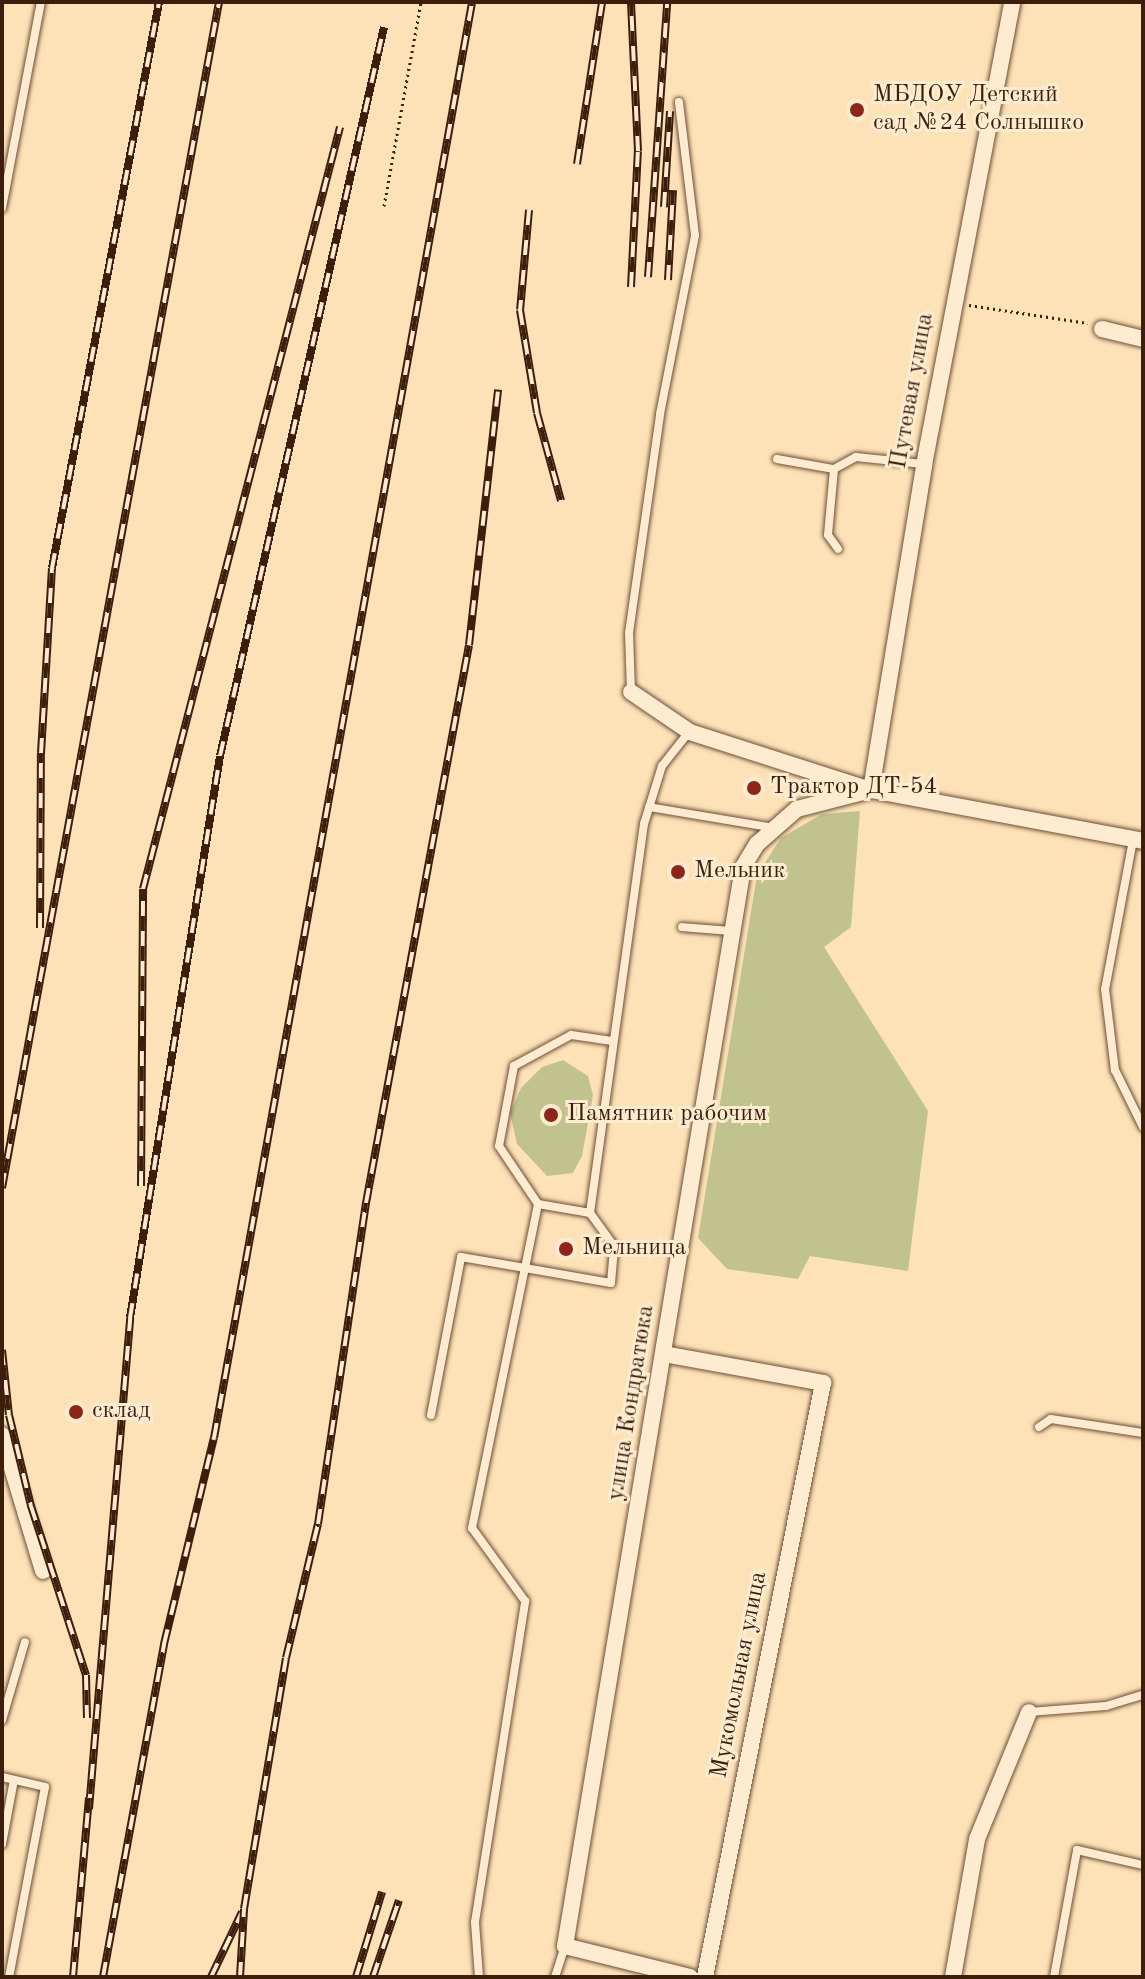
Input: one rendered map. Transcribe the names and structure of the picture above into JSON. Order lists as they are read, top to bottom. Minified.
{"streets":{"street":["Путевая улица","улица Кондратюка","Мукомольная улица"]},"crossings":[["улица Кондратюка","Мукомольная улица"]],"places":["МБДОУ Детский сад №24 Солнышко","Трактор ДТ-54","Мельник","Памятник рабочим","Мельница","склад"]}
